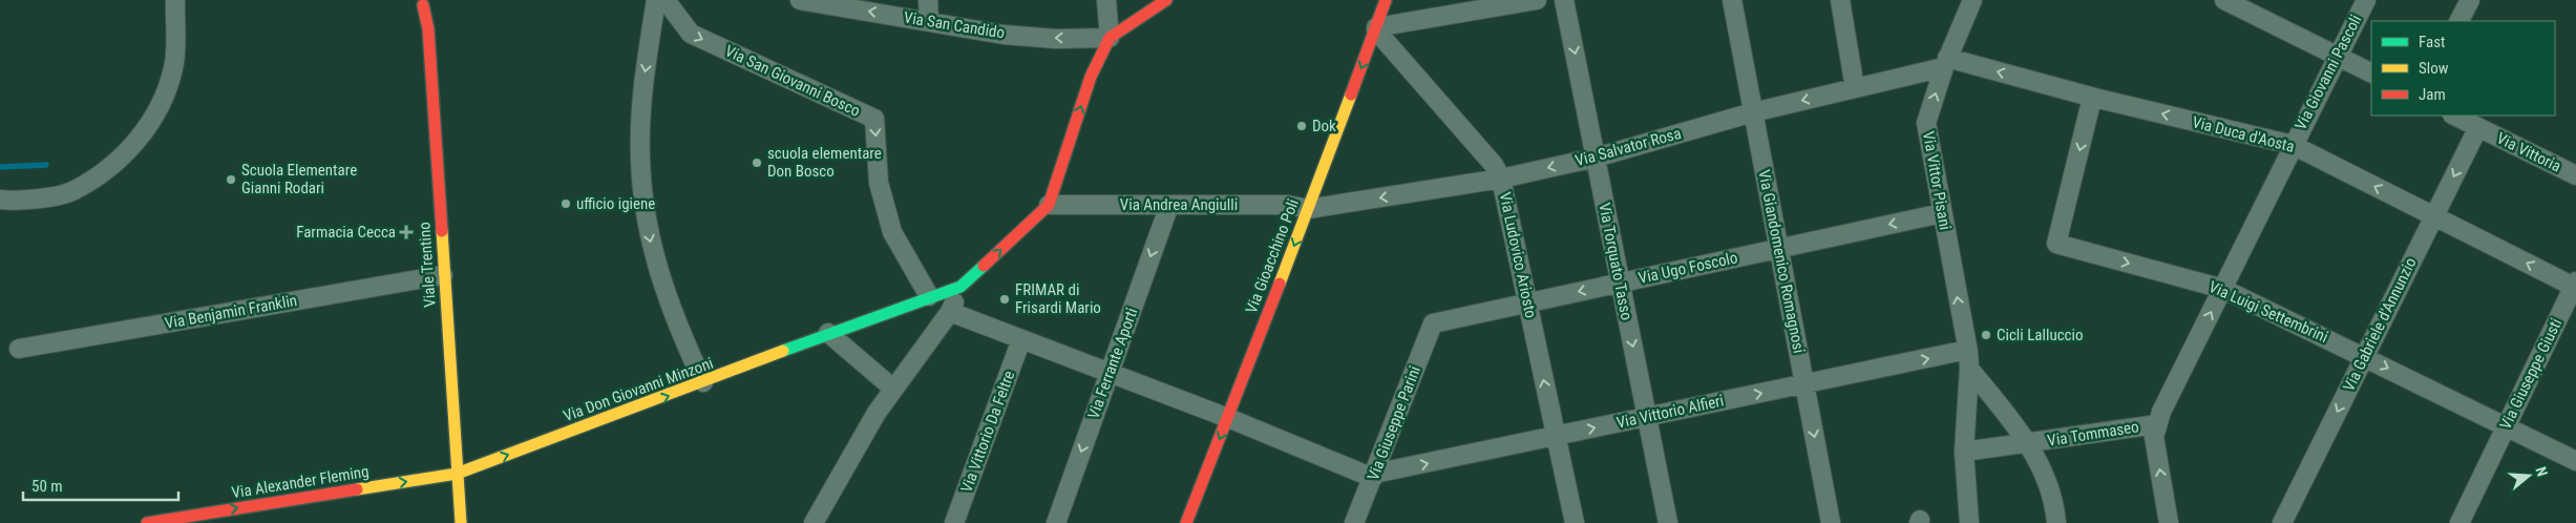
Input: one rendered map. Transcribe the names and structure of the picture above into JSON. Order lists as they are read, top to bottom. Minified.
{"streets":{"street":["Via San Candido","Via Giovanni Pascoli","Via San Giovanni Bosco","Via Duca d'Aosta","Via Salvator Rosa","Via Vittoria","Via Vittor Pisani","Via Andrea Angiulli","Via Ludovico Ariosto","Via Gioacchino Poli","Via Torquato Tasso","Via Giandomenico Romagnosi","Viale Trentino","Via Ugo Foscolo","Via Benjamin Franklin","Via Luigi Settembrini","Via Gabriele d'Annunzio","Via Ferrante Aporti","Via Giuseppe Giusti","Via Don Giovanni Minzoni","Via Vittorio Alfieri","Via Giuseppe Parini","Via Vittorio Da Feltre","Via Tommaseo","Via Alexander Fleming"]},"crossings":[["Via Giovanni Pascoli","Via Duca d'Aosta"],["Via Giovanni Pascoli","Via Luigi Settembrini"],["Via Giovanni Pascoli","Via Tommaseo"],["Via San Giovanni Bosco","Via Don Giovanni Minzoni"],["Via Duca d'Aosta","Via Salvator Rosa"],["Via Duca d'Aosta","Via Vittor Pisani"],["Via Duca d'Aosta","Via Luigi Settembrini"],["Via Duca d'Aosta","Via Gabriele d'Annunzio"],["Via Duca d'Aosta","Via Giuseppe Giusti"],["Via Salvator Rosa","Via Vittor Pisani"],["Via Salvator Rosa","Via Andrea Angiulli"],["Via Salvator Rosa","Via Ludovico Ariosto"],["Via Salvator Rosa","Via Gioacchino Poli"],["Via Salvator Rosa","Via Torquato Tasso"],["Via Salvator Rosa","Via Giandomenico Romagnosi"],["Via Vittoria","Via Gabriele d'Annunzio"],["Via Vittor Pisani","Via Ugo Foscolo"],["Via Vittor Pisani","Via Vittorio Alfieri"],["Via Andrea Angiulli","Via Gioacchino Poli"],["Via Andrea Angiulli","Via Ferrante Aporti"],["Via Ludovico Ariosto","Via Gioacchino Poli"],["Via Ludovico Ariosto","Via Ugo Foscolo"],["Via Ludovico Ariosto","Via Vittorio Alfieri"],["Via Torquato Tasso","Via Ugo Foscolo"],["Via Torquato Tasso","Via Vittorio Alfieri"],["Via Giandomenico Romagnosi","Via Ugo Foscolo"],["Via Giandomenico Romagnosi","Via Vittorio Alfieri"],["Viale Trentino","Via Benjamin Franklin"],["Viale Trentino","Via Don Giovanni Minzoni"],["Viale Trentino","Via Alexander Fleming"],["Via Ugo Foscolo","Via Giuseppe Parini"],["Via Luigi Settembrini","Via Gabriele d'Annunzio"],["Via Luigi Settembrini","Via Giuseppe Giusti"],["Via Don Giovanni Minzoni","Via Alexander Fleming"],["Via Vittorio Alfieri","Via Giuseppe Parini"]],"one_way":["Via San Candido","Via Giovanni Pascoli","Via San Giovanni Bosco","Via Duca d'Aosta","Via Salvator Rosa","Via Vittor Pisani","Via Gioacchino Poli","Via Torquato Tasso","Via Ugo Foscolo","Via Gabriele d'Annunzio","Via Ferrante Aporti","Via Don Giovanni Minzoni","Via Vittorio Alfieri","Via Alexander Fleming"],"places":{"other":["Dok","scuola elementare Don Bosco","Scuola Elementare Gianni Rodari","ufficio igiene","FRIMAR di Frisardi Mario","Cicli Lalluccio"],"health":["Farmacia Cecca"]},"legend":["Fast","Slow","Jam"],"scale_bar":"50 m","north":"right"}
